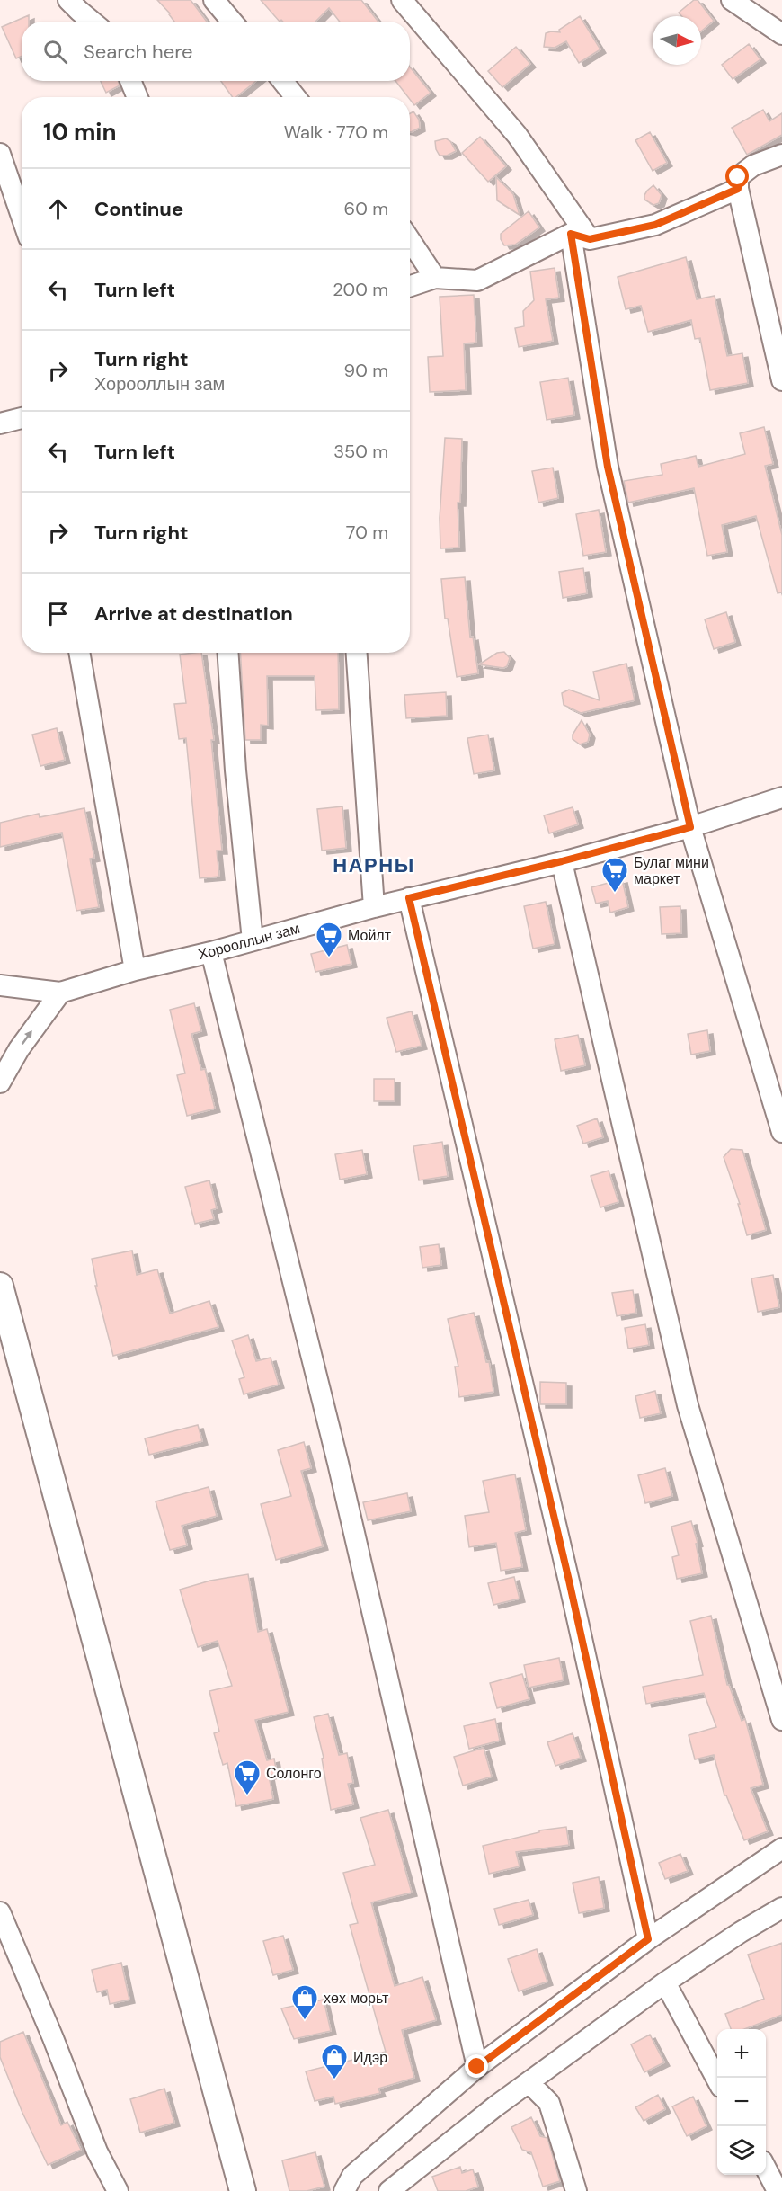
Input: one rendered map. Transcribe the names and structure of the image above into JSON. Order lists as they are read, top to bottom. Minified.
{"streets":{"street":["Хорооллын зам"]},"districts":["НАРНЫ"],"places":{"supermarket":["Булаг мини маркет","Мойлт","Солонго"],"shop":["хөх морьт","Идэр"]},"north":"right","page":{"search":"Search here","heading":["10 min","Walk · 770 m"],"list":[["Continue","60 m"],["Turn left","200 m"],["Turn right","Хорооллын зам","90 m"],["Turn left","350 m"],["Turn right","70 m"],"Arrive at destination"],"map_buttons":["+","−"]}}
